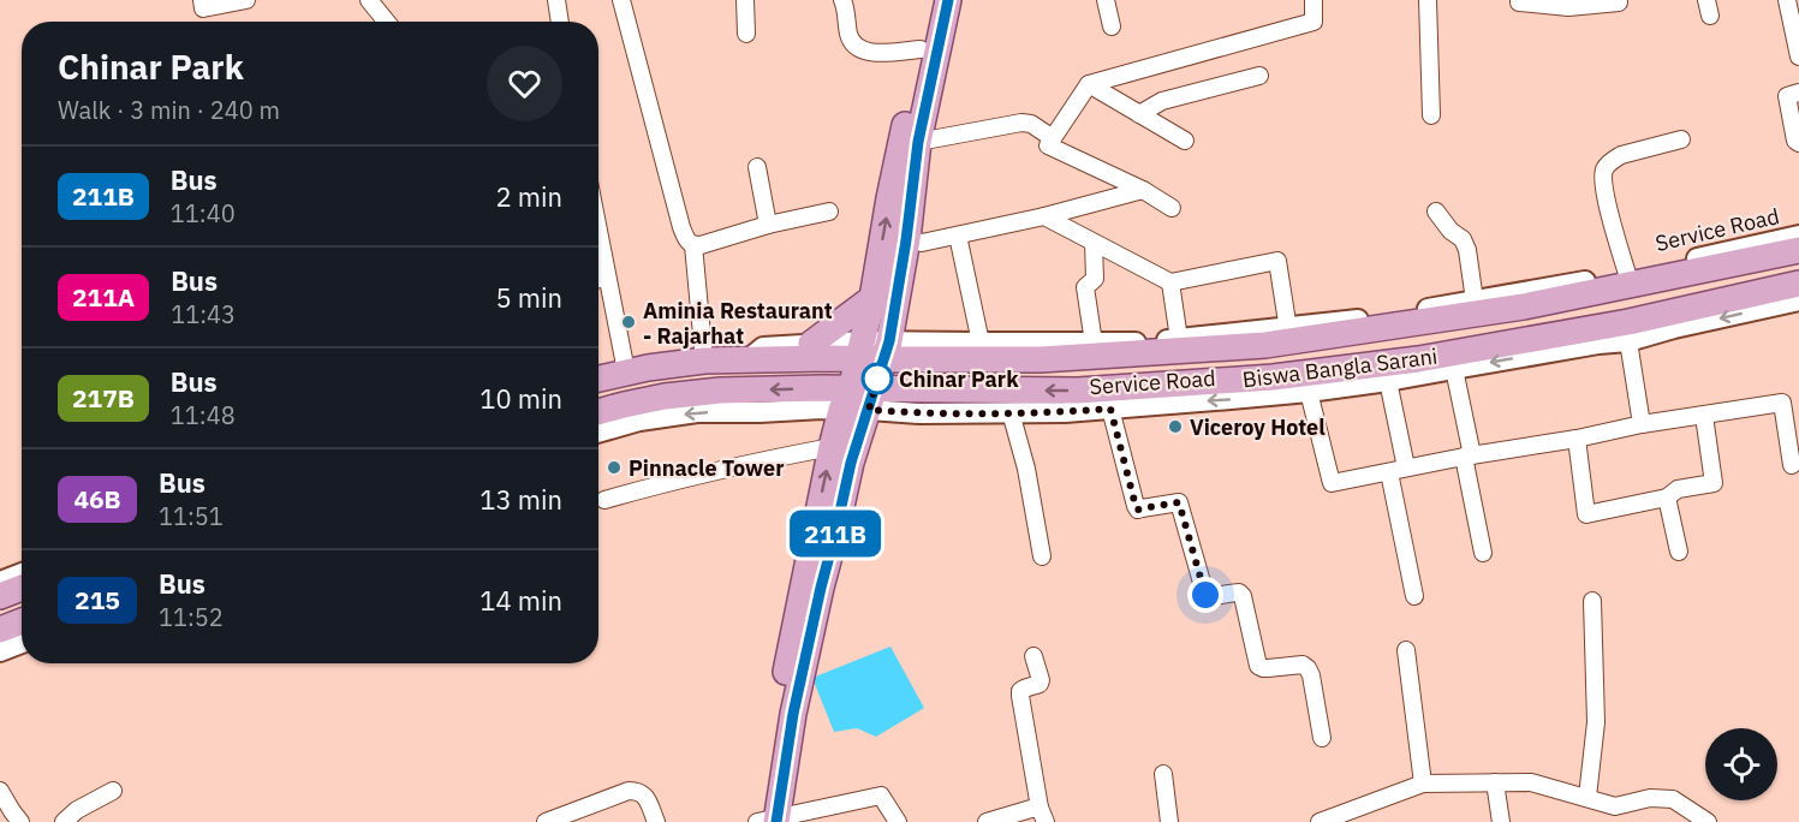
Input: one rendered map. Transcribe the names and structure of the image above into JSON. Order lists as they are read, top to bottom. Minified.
{"streets":{"main road":["Biswa Bangla Sarani"],"street":["Service Road"]},"crossings":[["Service Road","Biswa Bangla Sarani"]],"places":["Aminia Restaurant - Rajarhat","Chinar Park","Viceroy Hotel","Pinnacle Tower"],"lines":["bus line 211B"],"page":{"on_map":"211B","heading":["Chinar Park","Walk · 3 min · 240 m"],"list":[{"mark":"211B","name":"Bus","note":"11:40","value":"2 min"},{"mark":"211A","name":"Bus","note":"11:43","value":"5 min"},{"mark":"217B","name":"Bus","note":"11:48","value":"10 min"},{"mark":"46B","name":"Bus","note":"11:51","value":"13 min"},{"mark":"215","name":"Bus","note":"11:52","value":"14 min"}]}}
